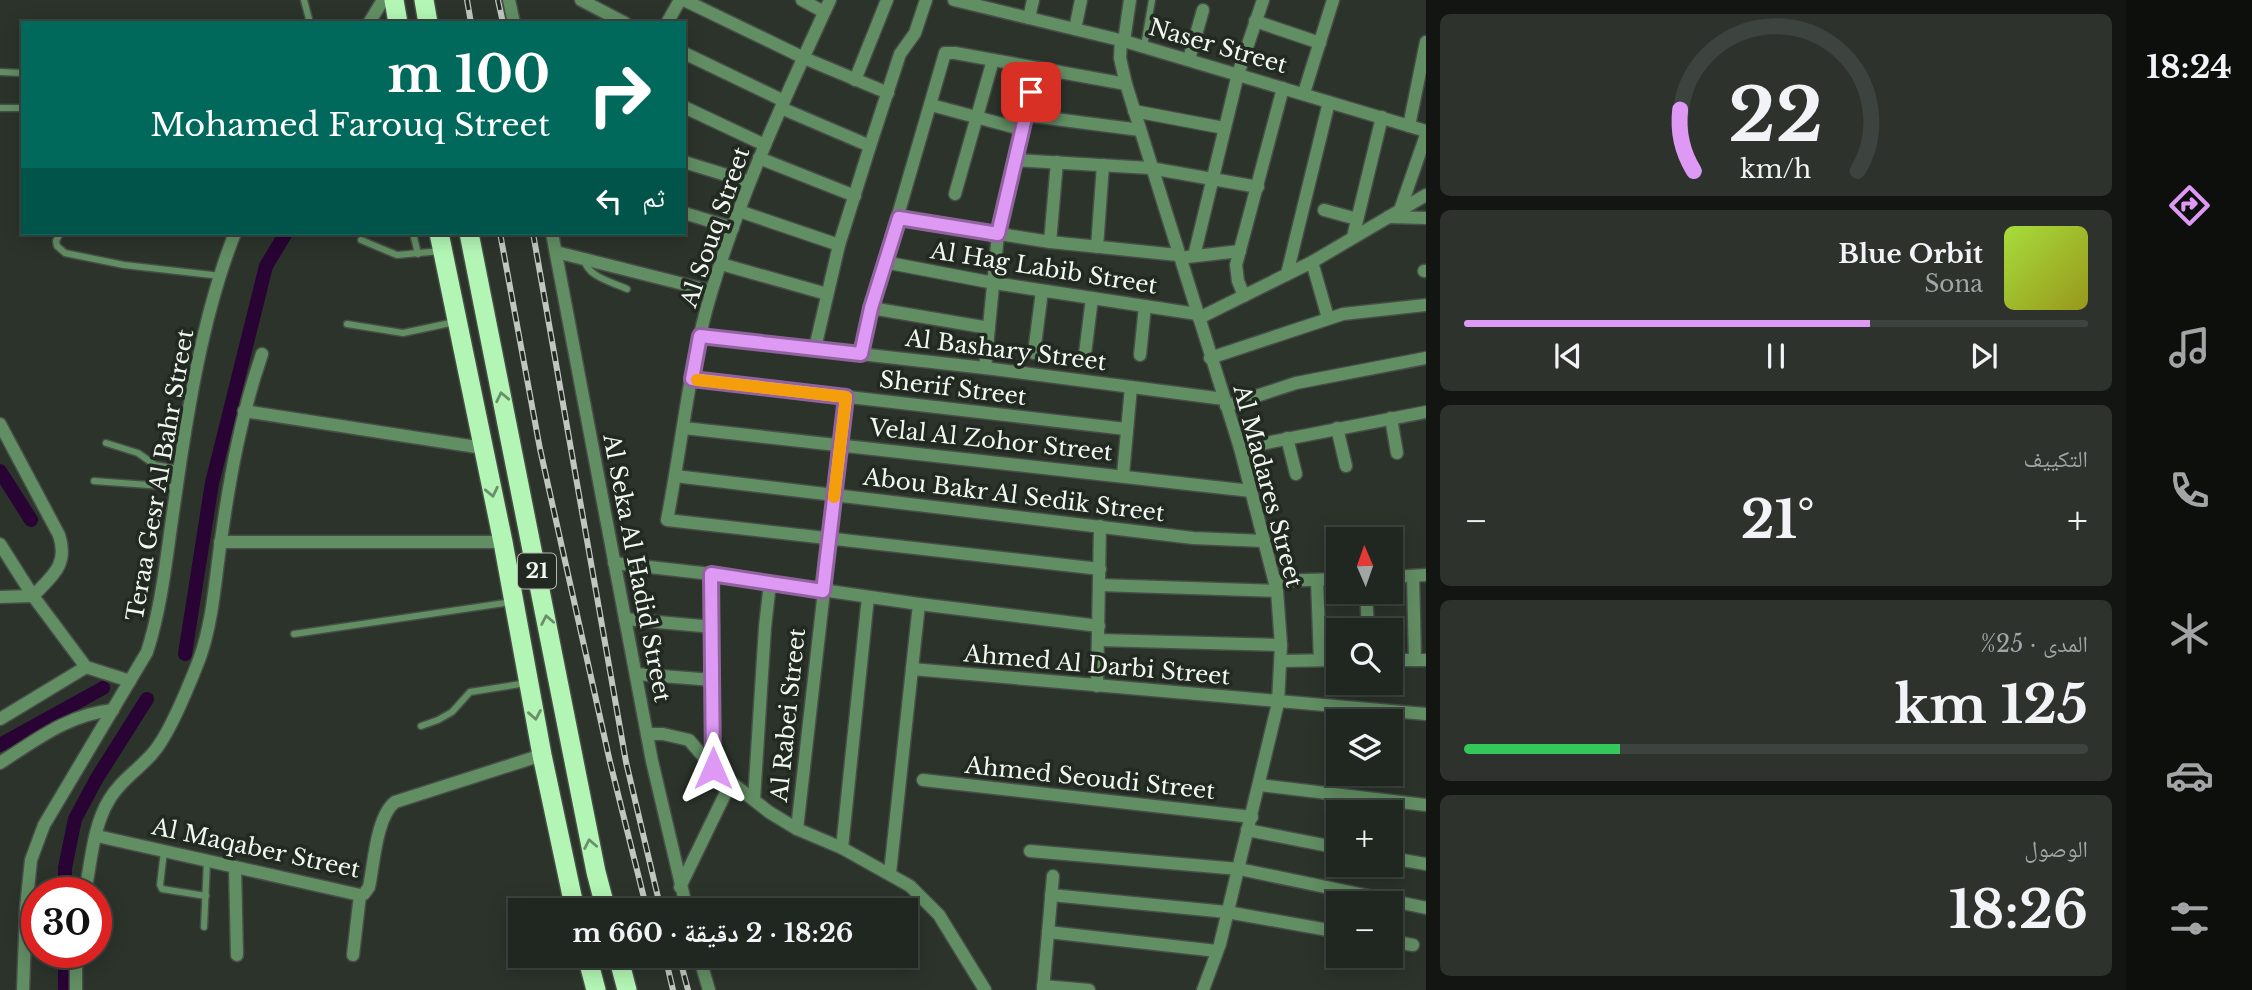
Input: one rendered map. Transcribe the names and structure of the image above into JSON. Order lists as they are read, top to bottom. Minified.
{"streets":{"highway":["21"],"street":["Naser Street","Al Souq Street","Al Hag Labib Street","Al Bashary Street","Sherif Street","Velal Al Zohor Street","Teraa Gesr Al Bahr Street","Al Madares Street","Abou Bakr Al Sedik Street","Al Seka Al Hadid Street","Ahmed Al Darbi Street","Al Rabei Street","Ahmed Seoudi Street","Al Maqaber Street"]},"crossings":[["Naser Street","Al Madares Street"],["Al Souq Street","Al Bashary Street"],["Al Souq Street","Sherif Street"],["Al Souq Street","Velal Al Zohor Street"],["Al Souq Street","Abou Bakr Al Sedik Street"],["Al Souq Street","Al Rabei Street"],["Al Hag Labib Street","Al Madares Street"],["Al Bashary Street","Al Madares Street"],["Sherif Street","Al Rabei Street"],["Velal Al Zohor Street","Al Madares Street"],["Velal Al Zohor Street","Al Rabei Street"],["Al Madares Street","Abou Bakr Al Sedik Street"],["Al Madares Street","Ahmed Al Darbi Street"],["Al Madares Street","Ahmed Seoudi Street"],["Abou Bakr Al Sedik Street","Al Rabei Street"],["21","Al Maqaber Street"]],"north":"top","page":{"tabs":"18:24","turn":["100 m","Mohamed Farouq Street"],"then":"ثم","song":["Blue Orbit","Sona"],"tile":["التكييف",["المدى · 25%","125 km"],["الوصول","18:26"]],"heat":["−","21°","+"],"map_buttons":["+","−"],"limit":"30","trip":"18:26 · 2 دقيقة · 660 m","gauge":["22","km/h"]}}
